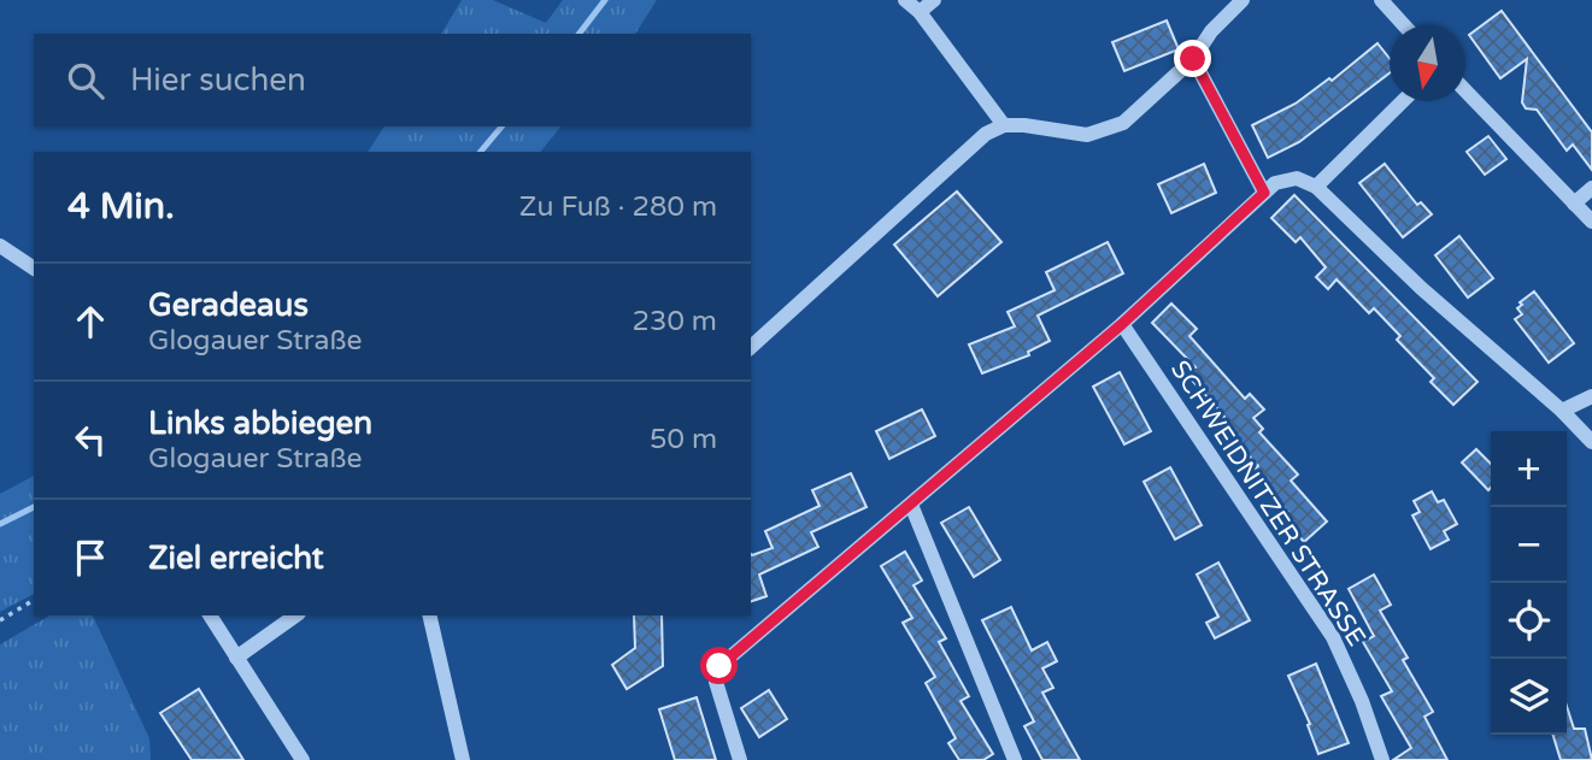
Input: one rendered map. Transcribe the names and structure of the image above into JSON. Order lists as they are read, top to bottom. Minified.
{"streets":{"street":["SCHWEIDNITZER STRASSE"]},"north":"bottom","page":{"search":"Hier suchen","heading":["4 Min.","Zu Fuß · 280 m"],"list":[["Geradeaus","Glogauer Straße","230 m"],["Links abbiegen","Glogauer Straße","50 m"],"Ziel erreicht"],"map_buttons":["+","−"]}}
